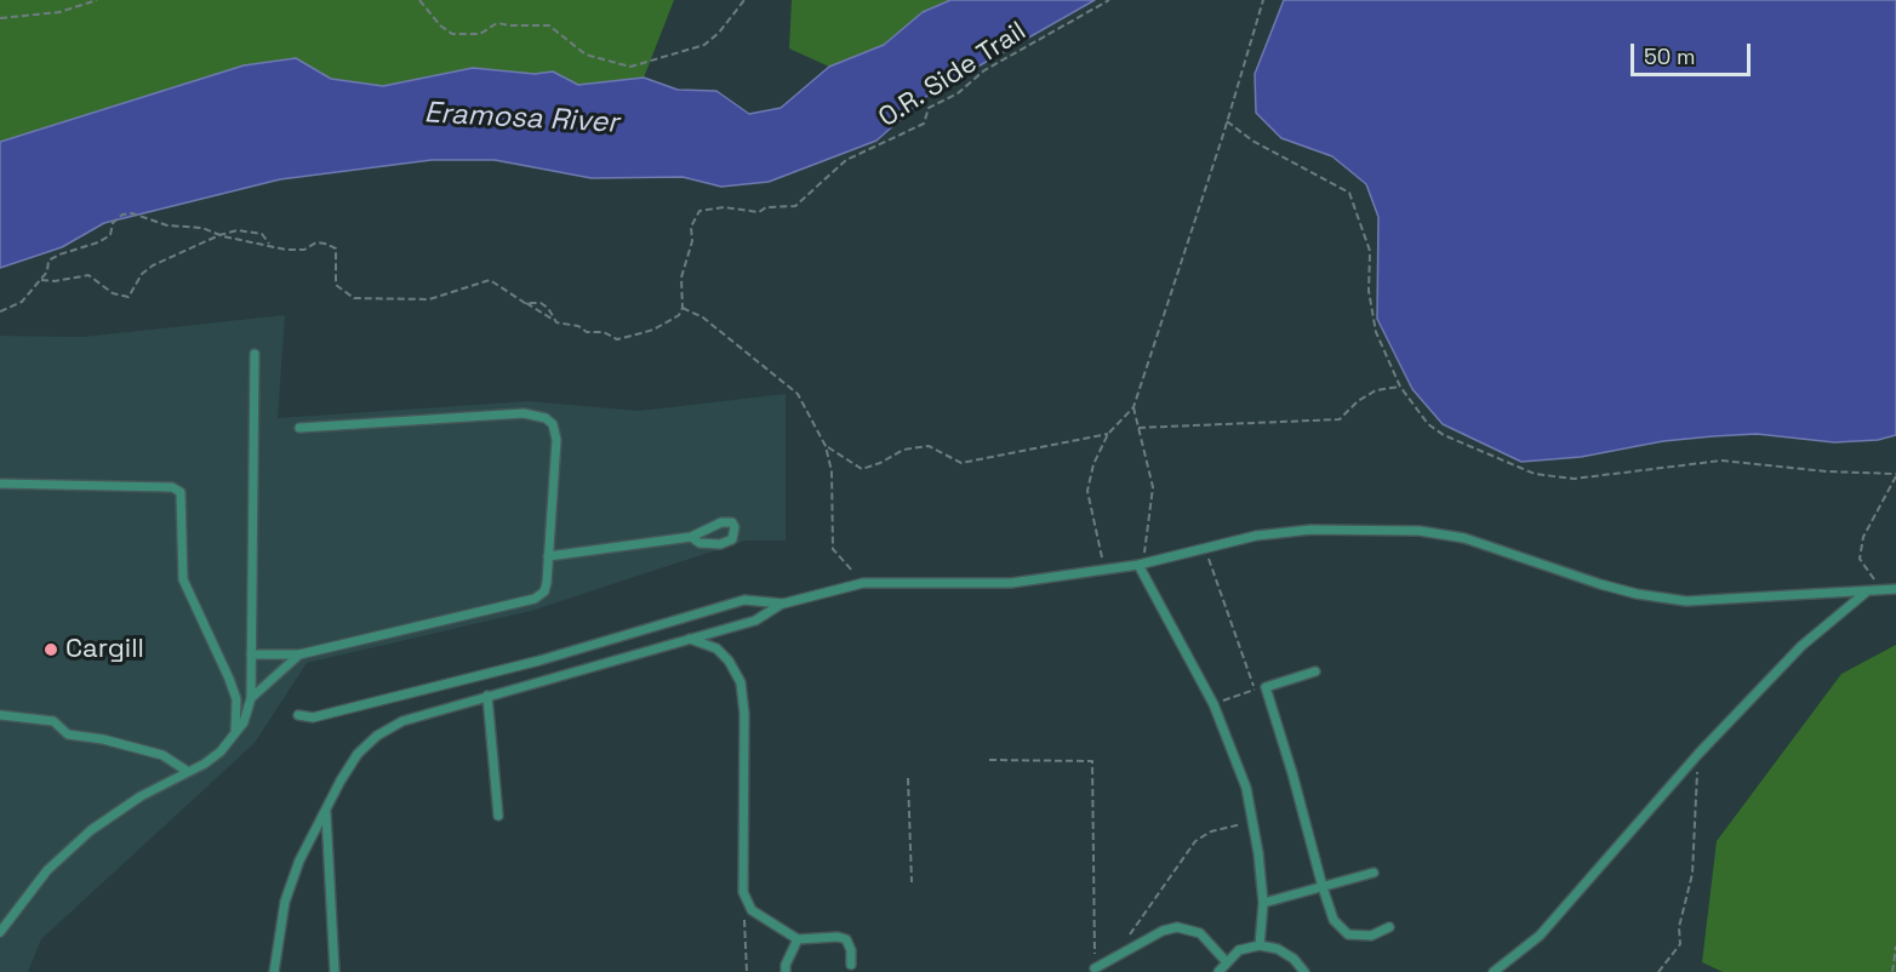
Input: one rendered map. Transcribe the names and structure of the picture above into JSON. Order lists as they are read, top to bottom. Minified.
{"streets":{"path":["O.R. Side Trail"]},"water":["Eramosa River"],"places":["Cargill"],"scale_bar":"50 m"}
